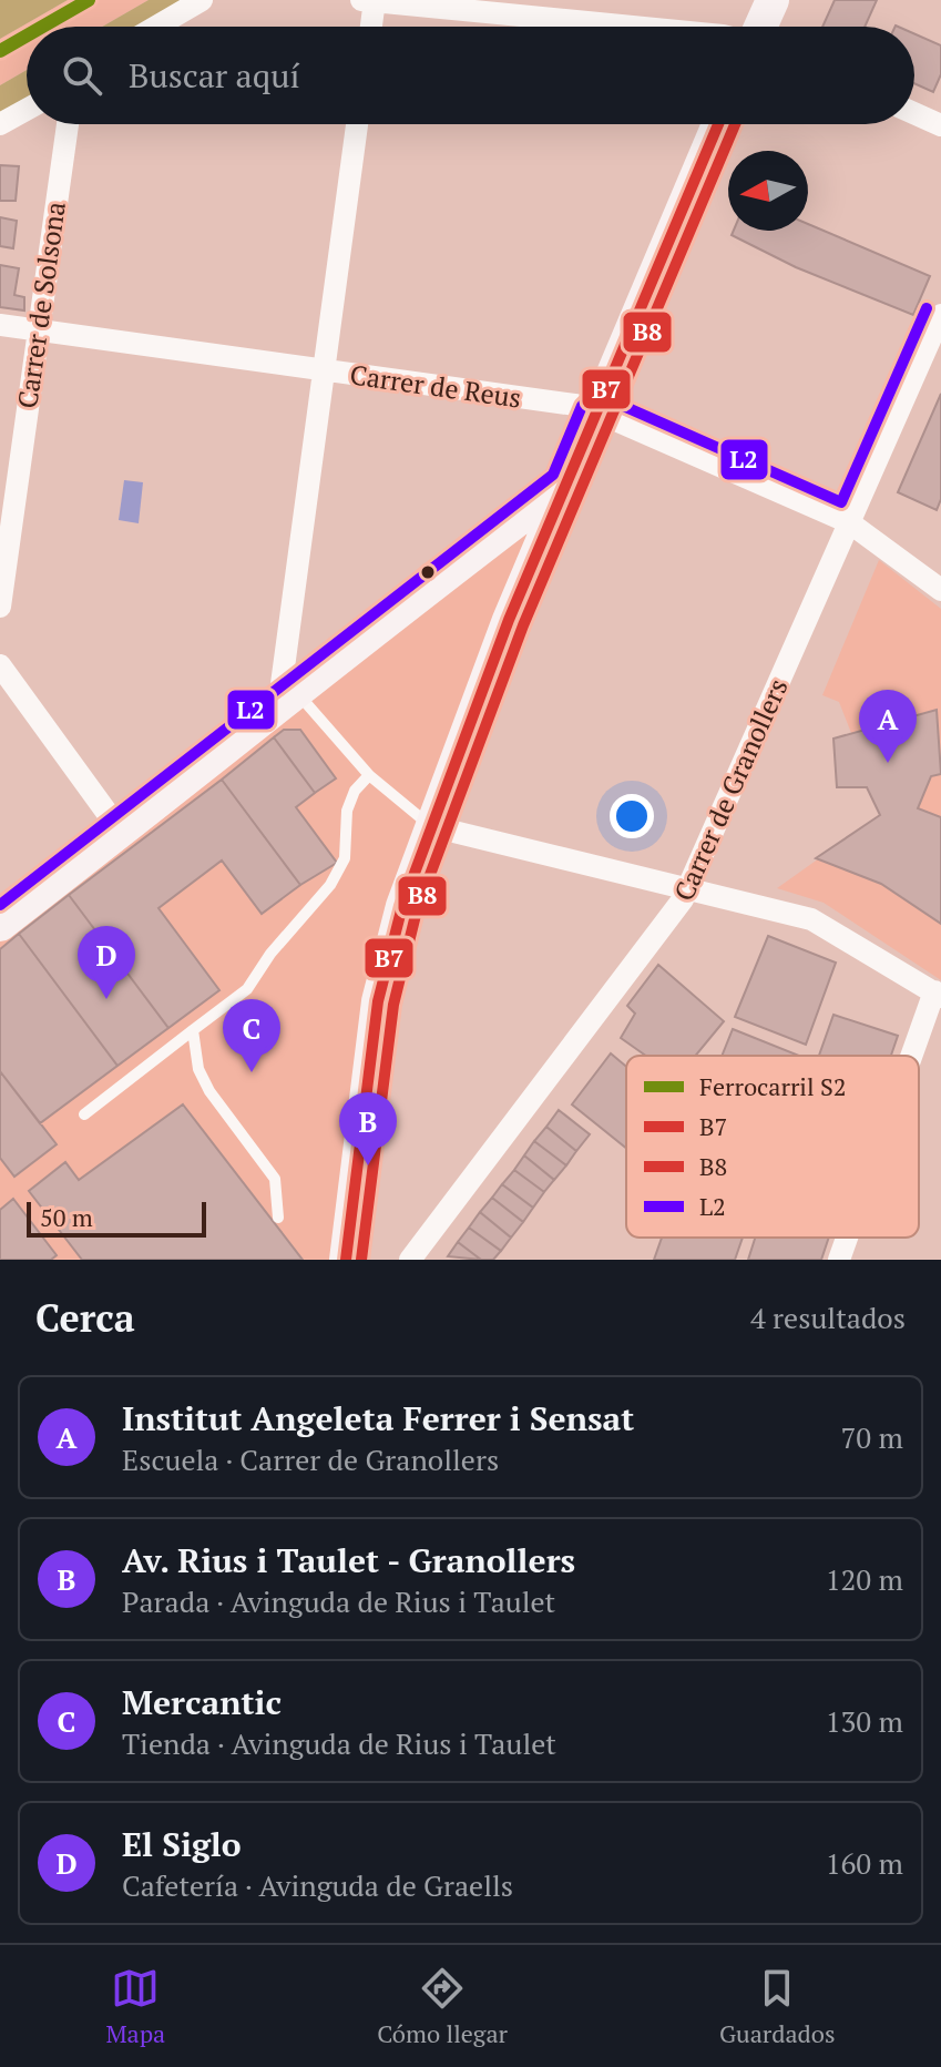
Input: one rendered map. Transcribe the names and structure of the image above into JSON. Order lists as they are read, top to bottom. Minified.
{"streets":{"street":["Carrer de Solsona","Carrer de Reus","Carrer de Granollers"]},"crossings":[["Carrer de Solsona","Carrer de Reus"],["Carrer de Reus","Carrer de Granollers"]],"lines":["rail line S2","transit line B7","transit line B8","transit line L2"],"legend":["Ferrocarril S2","B7","B8","L2"],"scale_bar":"50 m","north":"left","page":{"search":"Buscar aquí","pins":["A","D","C","B"],"scale":"50 m","heading":["Cerca","4 resultados"],"list":[{"mark":"A","name":"Institut Angeleta Ferrer i Sensat","note":"Escuela · Carrer de Granollers","value":"70 m"},{"mark":"B","name":"Av. Rius i Taulet - Granollers","note":"Parada · Avinguda de Rius i Taulet","value":"120 m"},{"mark":"C","name":"Mercantic","note":"Tienda · Avinguda de Rius i Taulet","value":"130 m"},{"mark":"D","name":"El Siglo","note":"Cafetería · Avinguda de Graells","value":"160 m"}],"nav":["Mapa","Cómo llegar","Guardados"]}}
